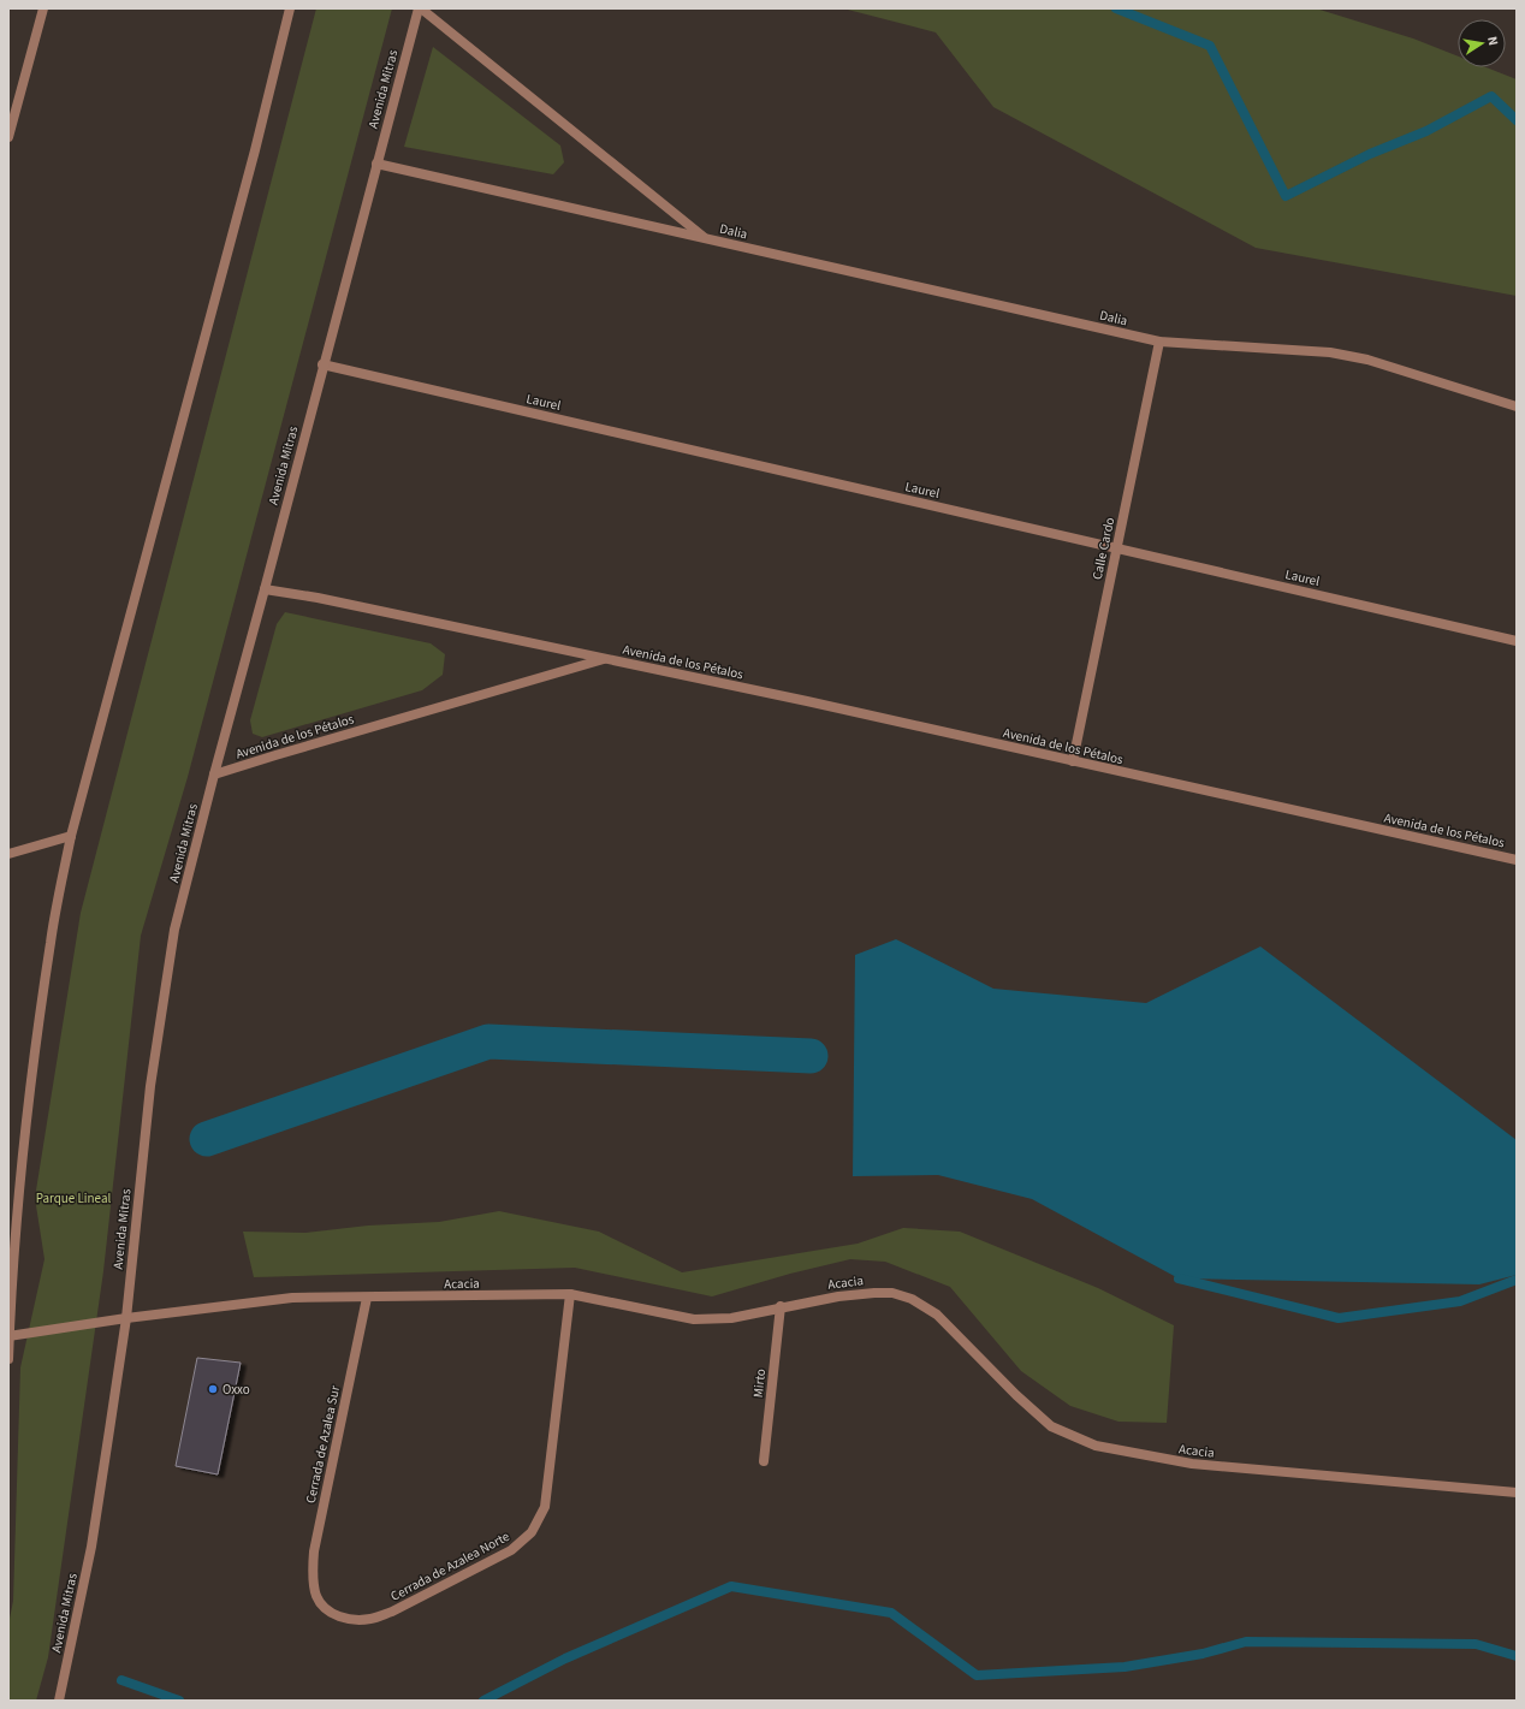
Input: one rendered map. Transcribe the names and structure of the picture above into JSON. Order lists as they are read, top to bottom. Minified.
{"streets":{"street":["Avenida Mitras","Dalia","Laurel","Calle Cardo","Avenida de los Pétalos","Acacia","Mirto","Cerrada de Azalea Sur","Cerrada de Azalea Norte"]},"crossings":[["Avenida Mitras","Dalia"],["Avenida Mitras","Laurel"],["Avenida Mitras","Avenida de los Pétalos"],["Avenida Mitras","Acacia"],["Dalia","Calle Cardo"],["Laurel","Calle Cardo"],["Calle Cardo","Avenida de los Pétalos"],["Acacia","Mirto"],["Acacia","Cerrada de Azalea Sur"],["Acacia","Cerrada de Azalea Norte"],["Cerrada de Azalea Sur","Cerrada de Azalea Norte"]],"parks":["Parque Lineal"],"places":["Oxxo"],"north":"right"}
